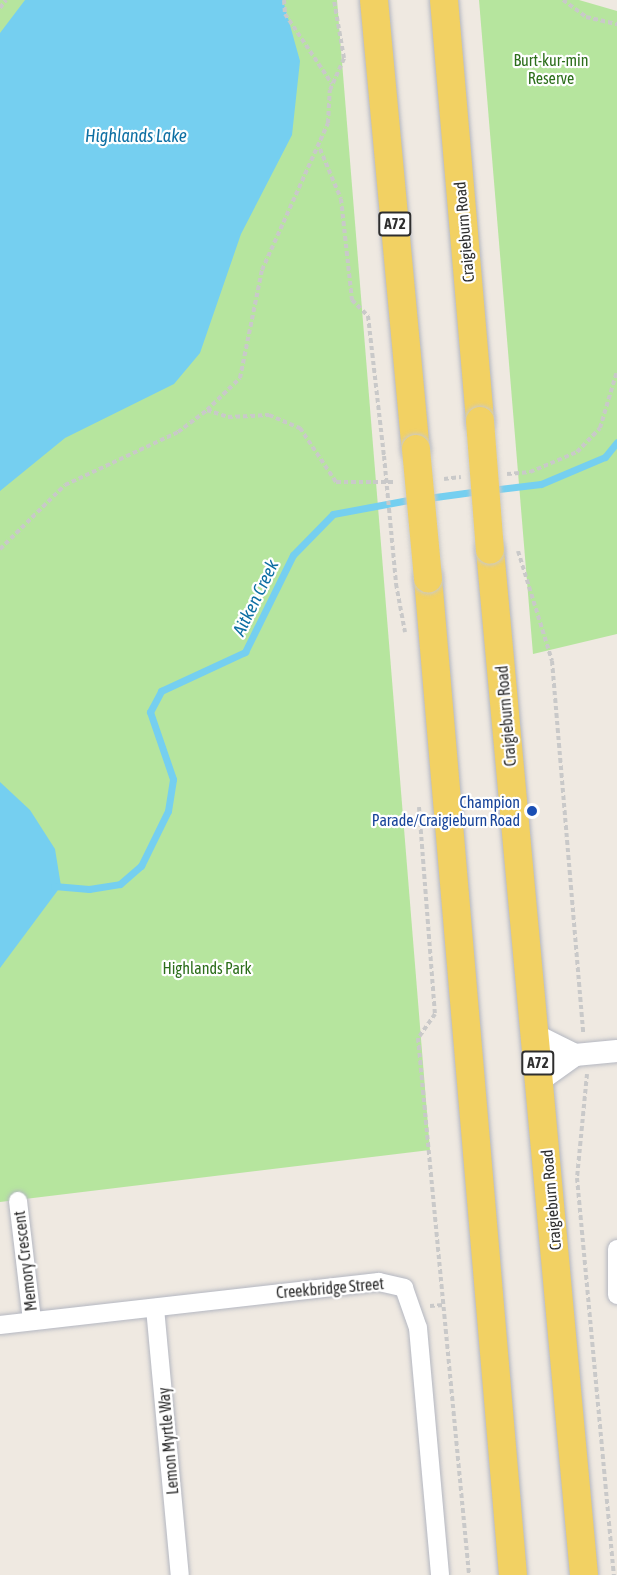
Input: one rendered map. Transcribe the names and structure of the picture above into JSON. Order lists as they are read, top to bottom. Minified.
{"streets":{"main road":["A72","Craigieburn Road"],"street":["Memory Crescent","Creekbridge Street","Lemon Myrtle Way"]},"crossings":[["Memory Crescent","Creekbridge Street"],["Creekbridge Street","Lemon Myrtle Way"]],"water":["Highlands Lake","Aitken Creek"],"parks":["Burt-kur-min Reserve","Highlands Park"],"places":["Champion Parade/Craigieburn Road"]}
